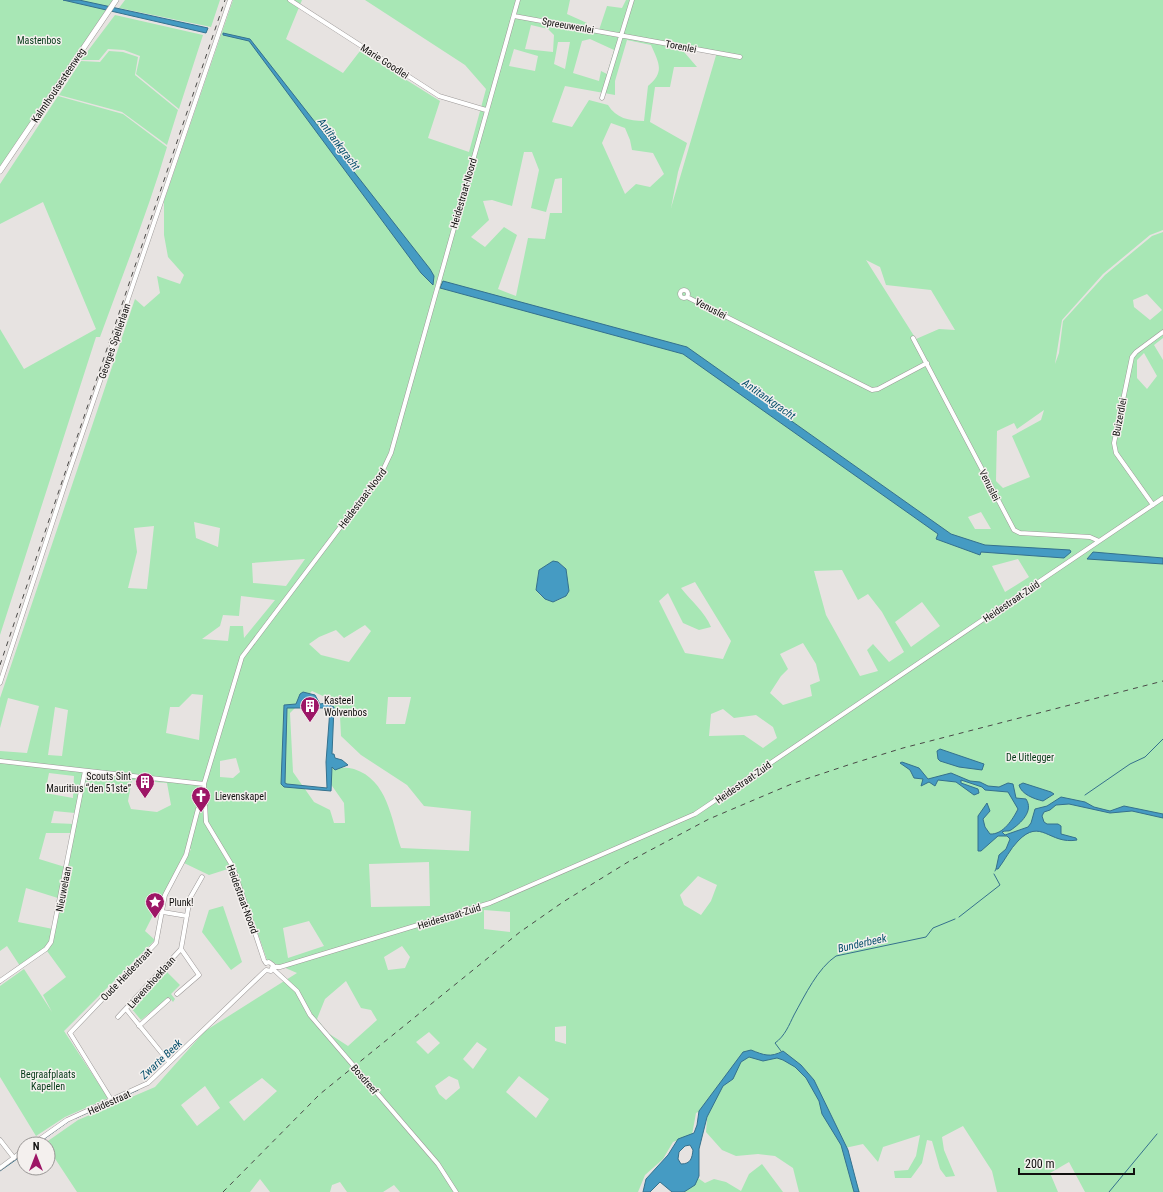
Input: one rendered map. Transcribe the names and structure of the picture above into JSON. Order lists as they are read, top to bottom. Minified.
{"streets":{"main road":["Kalmthoutsesteenweg"],"street":["Spreeuwenlei","Torenlei","Marie Goodlei","Heidestraat-Noord","Venuslei","Georges Spelierlaan","Buizerdlei","Heidestraat-Zuid","Nieuwelaan","Oude Heidestraat","Lievenshoeklaan","Bosdreef","Heidestraat"]},"crossings":[["Spreeuwenlei","Torenlei"],["Spreeuwenlei","Heidestraat-Noord"],["Marie Goodlei","Heidestraat-Noord"],["Venuslei","Heidestraat-Zuid"],["Buizerdlei","Heidestraat-Zuid"],["Heidestraat-Zuid","Bosdreef"],["Oude Heidestraat","Heidestraat"]],"water":["Antitankgracht","Bunderbeek","Zwarte Beek"],"parks":["Mastenbos","De Uitlegger","Begraafplaats Kapellen"],"places":{"building":["Kasteel Wolvenbos","Scouts Sint Mauritius “den 51ste”"],"church":["Lievenskapel"],"place":["Plunk!"]},"scale_bar":"200 m","north":"top"}
